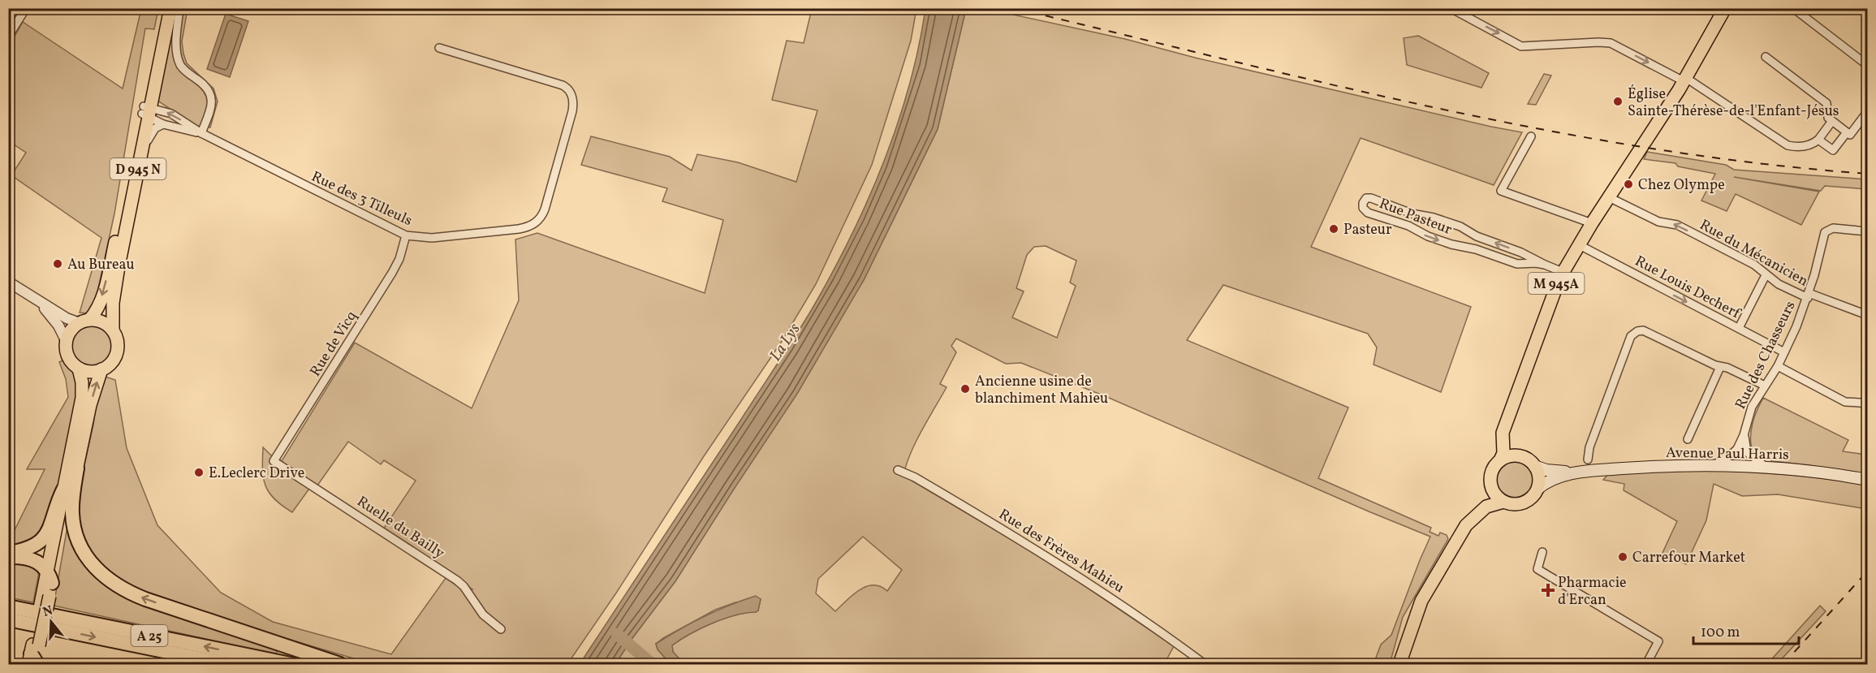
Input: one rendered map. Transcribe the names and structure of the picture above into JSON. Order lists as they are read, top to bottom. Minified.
{"streets":{"highway":["A 25"],"main road":["D 945 N","M 945A","Avenue Paul Harris"],"street":["Rue des 3 Tilleuls","Rue Pasteur","Rue du Mécanicien","Rue Louis Decherf","Rue de Vicq","Rue des Chasseurs","Ruelle du Bailly","Rue des Frères Mahieu"]},"crossings":[["D 945 N","Rue des 3 Tilleuls"],["Rue des 3 Tilleuls","Rue de Vicq"],["Rue Pasteur","M 945A"],["Rue du Mécanicien","M 945A"],["Rue du Mécanicien","Rue des Chasseurs"],["M 945A","Rue Louis Decherf"],["M 945A","Avenue Paul Harris"],["Rue Louis Decherf","Rue des Chasseurs"],["Rue de Vicq","Ruelle du Bailly"],["Rue des Chasseurs","Avenue Paul Harris"]],"one_way":["Rue du Mécanicien","Rue Louis Decherf"],"water":["La Lys"],"places":{"other":["Église Sainte-Thérèse-de-l'Enfant-Jésus","Chez Olympe","Pasteur","Au Bureau","Ancienne usine de blanchiment Mahieu","E.Leclerc Drive","Carrefour Market"],"health":["Pharmacie d'Ercan"]},"scale_bar":"100 m","north":"top"}
